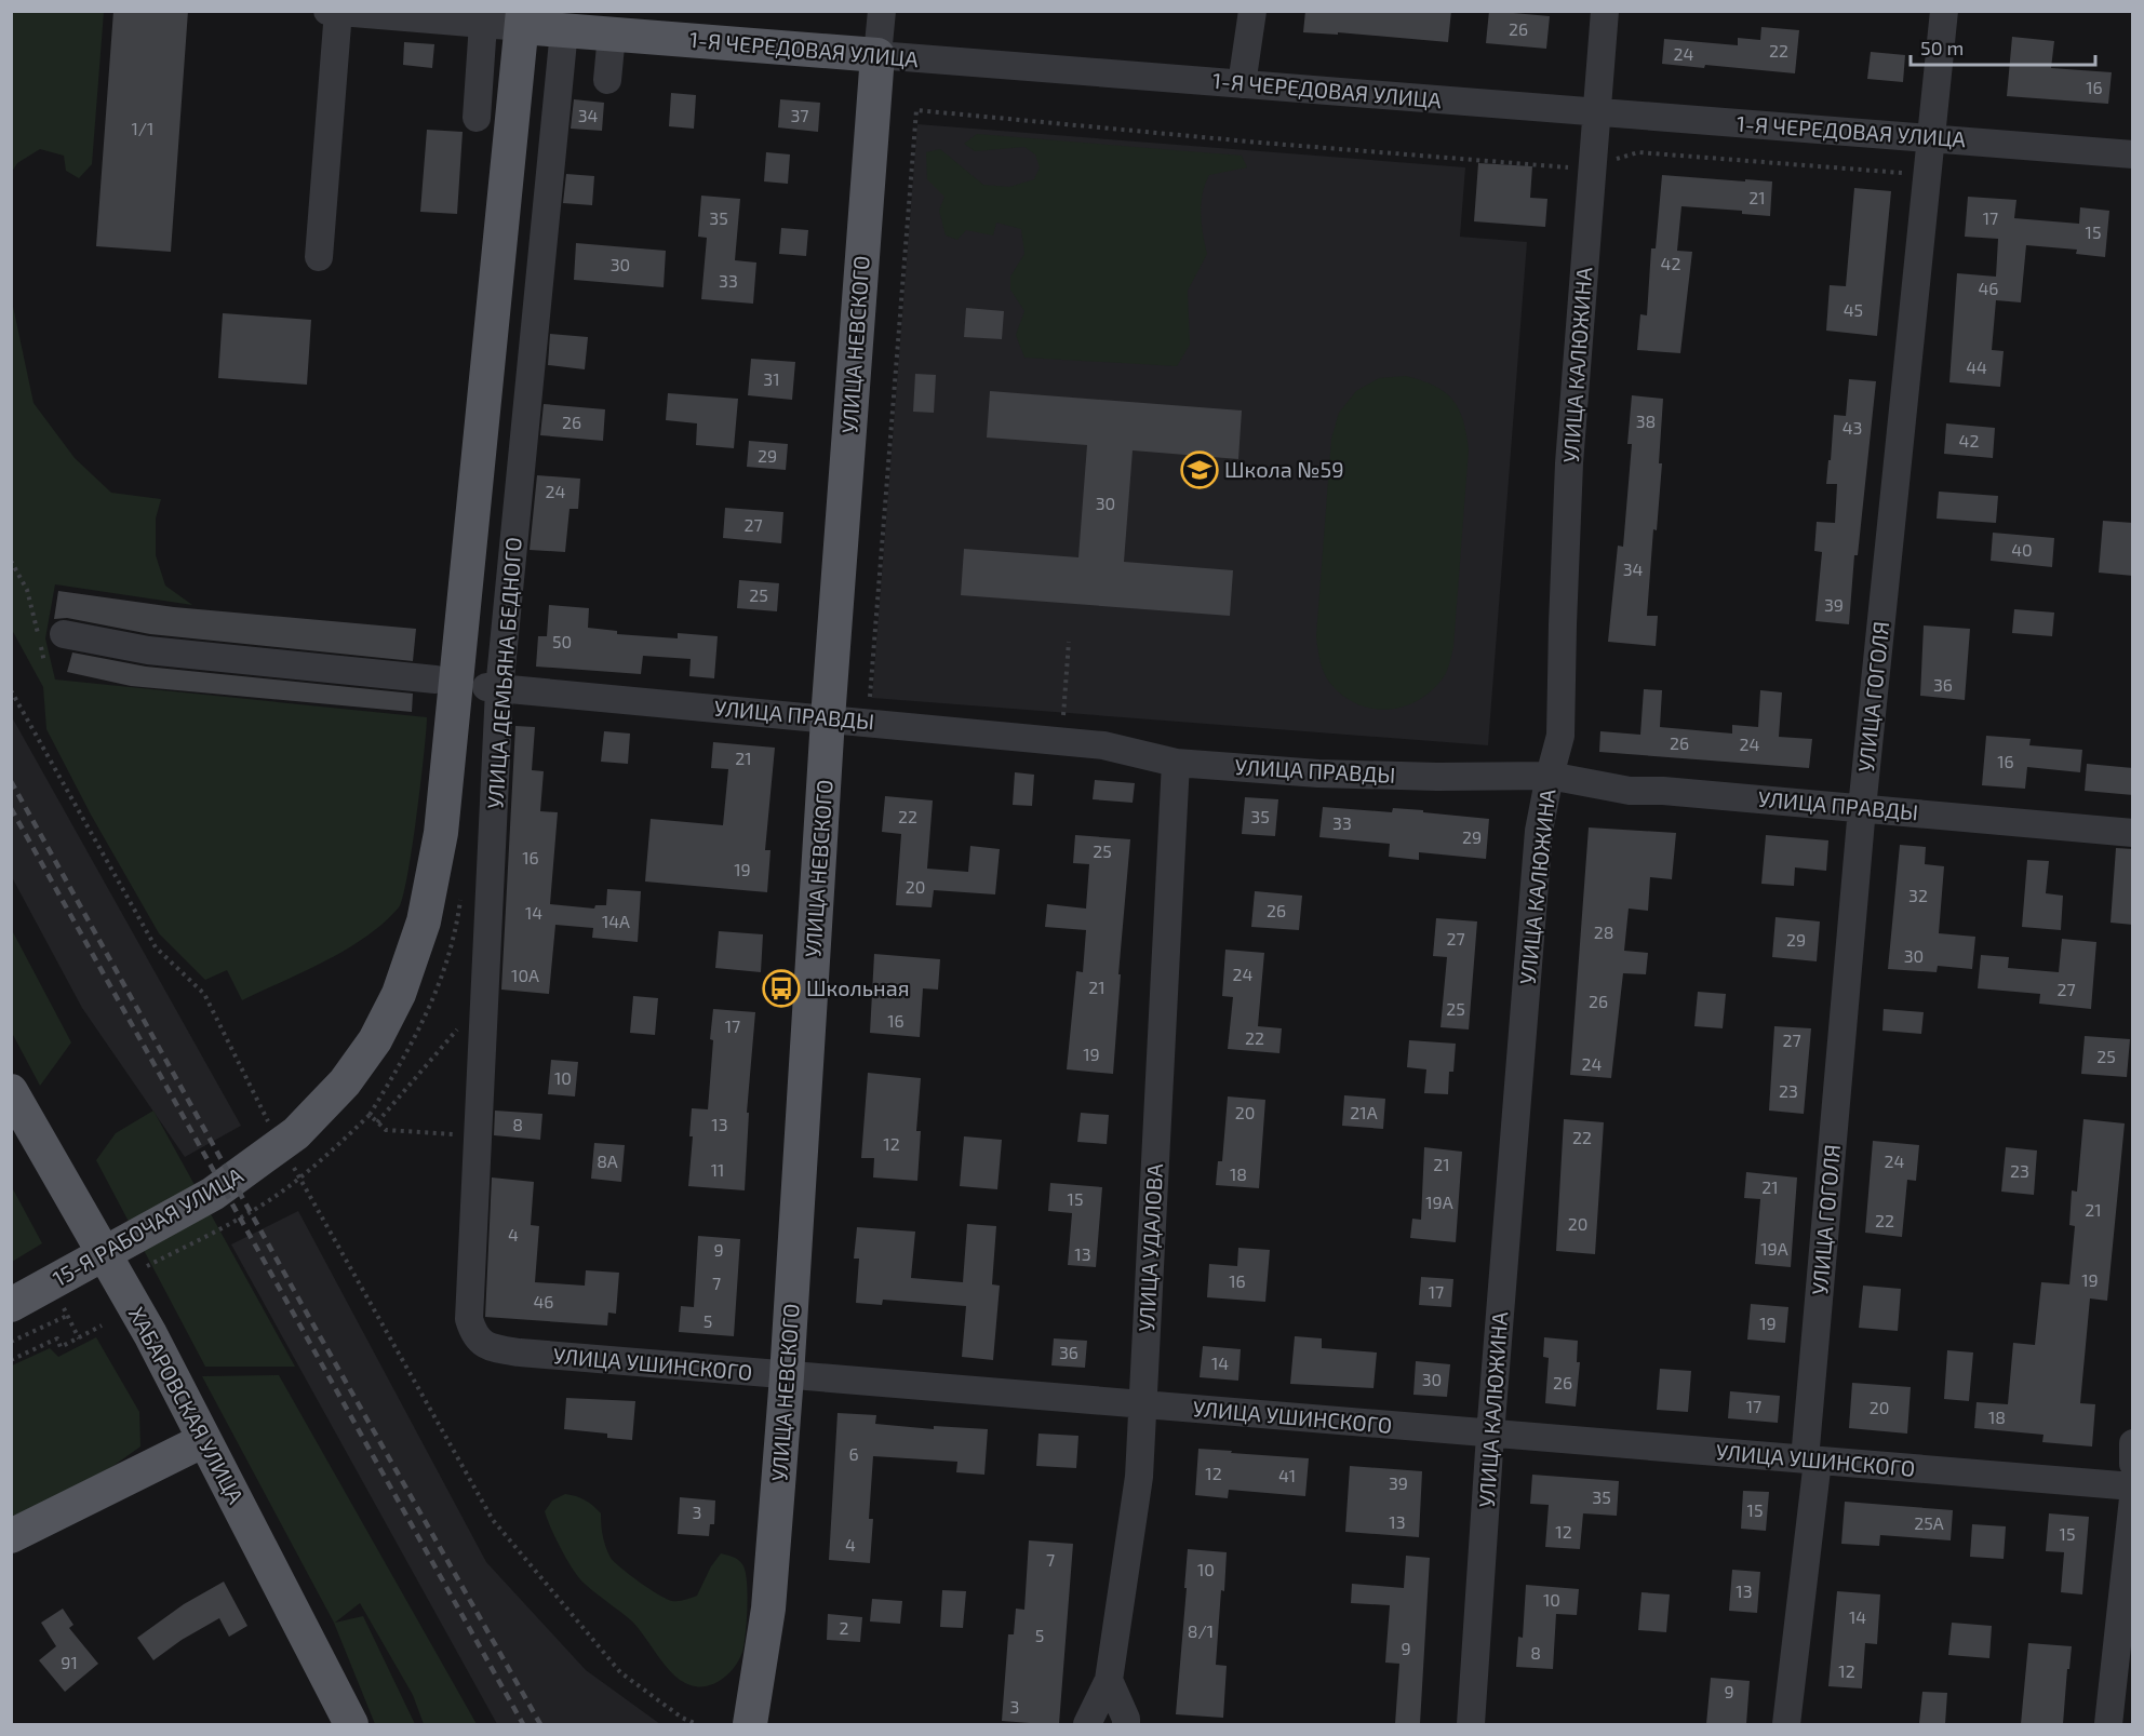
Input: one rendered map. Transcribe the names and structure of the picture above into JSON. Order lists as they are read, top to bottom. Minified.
{"streets":{"main road":["1-Я ЧЕРЕДОВАЯ УЛИЦА","УЛИЦА НЕВСКОГО","УЛИЦА ДЕМЬЯНА БЕДНОГО","15-Я РАБОЧАЯ УЛИЦА","ХАБАРОВСКАЯ УЛИЦА"],"street":["УЛИЦА КАЛЮЖИНА","УЛИЦА ГОГОЛЯ","УЛИЦА ПРАВДЫ","УЛИЦА УДАЛОВА","УЛИЦА УШИНСКОГО"]},"crossings":[["1-Я ЧЕРЕДОВАЯ УЛИЦА","УЛИЦА НЕВСКОГО"],["1-Я ЧЕРЕДОВАЯ УЛИЦА","УЛИЦА КАЛЮЖИНА"],["1-Я ЧЕРЕДОВАЯ УЛИЦА","УЛИЦА ДЕМЬЯНА БЕДНОГО"],["1-Я ЧЕРЕДОВАЯ УЛИЦА","УЛИЦА ГОГОЛЯ"],["УЛИЦА НЕВСКОГО","УЛИЦА ПРАВДЫ"],["УЛИЦА НЕВСКОГО","УЛИЦА УШИНСКОГО"],["УЛИЦА КАЛЮЖИНА","УЛИЦА ПРАВДЫ"],["УЛИЦА КАЛЮЖИНА","УЛИЦА УШИНСКОГО"],["УЛИЦА ДЕМЬЯНА БЕДНОГО","УЛИЦА ПРАВДЫ"],["УЛИЦА ДЕМЬЯНА БЕДНОГО","15-Я РАБОЧАЯ УЛИЦА"],["УЛИЦА ДЕМЬЯНА БЕДНОГО","УЛИЦА УШИНСКОГО"],["УЛИЦА ГОГОЛЯ","УЛИЦА ПРАВДЫ"],["УЛИЦА ГОГОЛЯ","УЛИЦА УШИНСКОГО"],["УЛИЦА ПРАВДЫ","УЛИЦА УДАЛОВА"],["УЛИЦА УДАЛОВА","УЛИЦА УШИНСКОГО"]],"places":{"school or university":["Школа №59"],"bus stop":["Школьная"]},"house_numbers":["26","22","24","16","34","37","1/1","21","35","17","15","42","30","33","46","45","44","31","38","26","43","42","29","24","30","27","40","34","25","39","50","36","26","24","21","16","22","35","33","29","25","16","19","20","32","26","14","14А","28","27","29","30","24","10А","21","27","26","25","16","17","22","27","19","25","24","10","23","20","21А","8","13","22","12","8А","24","21","11","23","18","21","15","19А","21","22","20","4","19А","9","13","19","16","7","17","46","5","19","36","14","30","26","17","20","18","6","12","41","39","35","15","3","13","25А","12","15","4","7","10","13","10","14","2","8/1","5","9","8","91","12","9","3"],"scale_bar":"50 m"}
